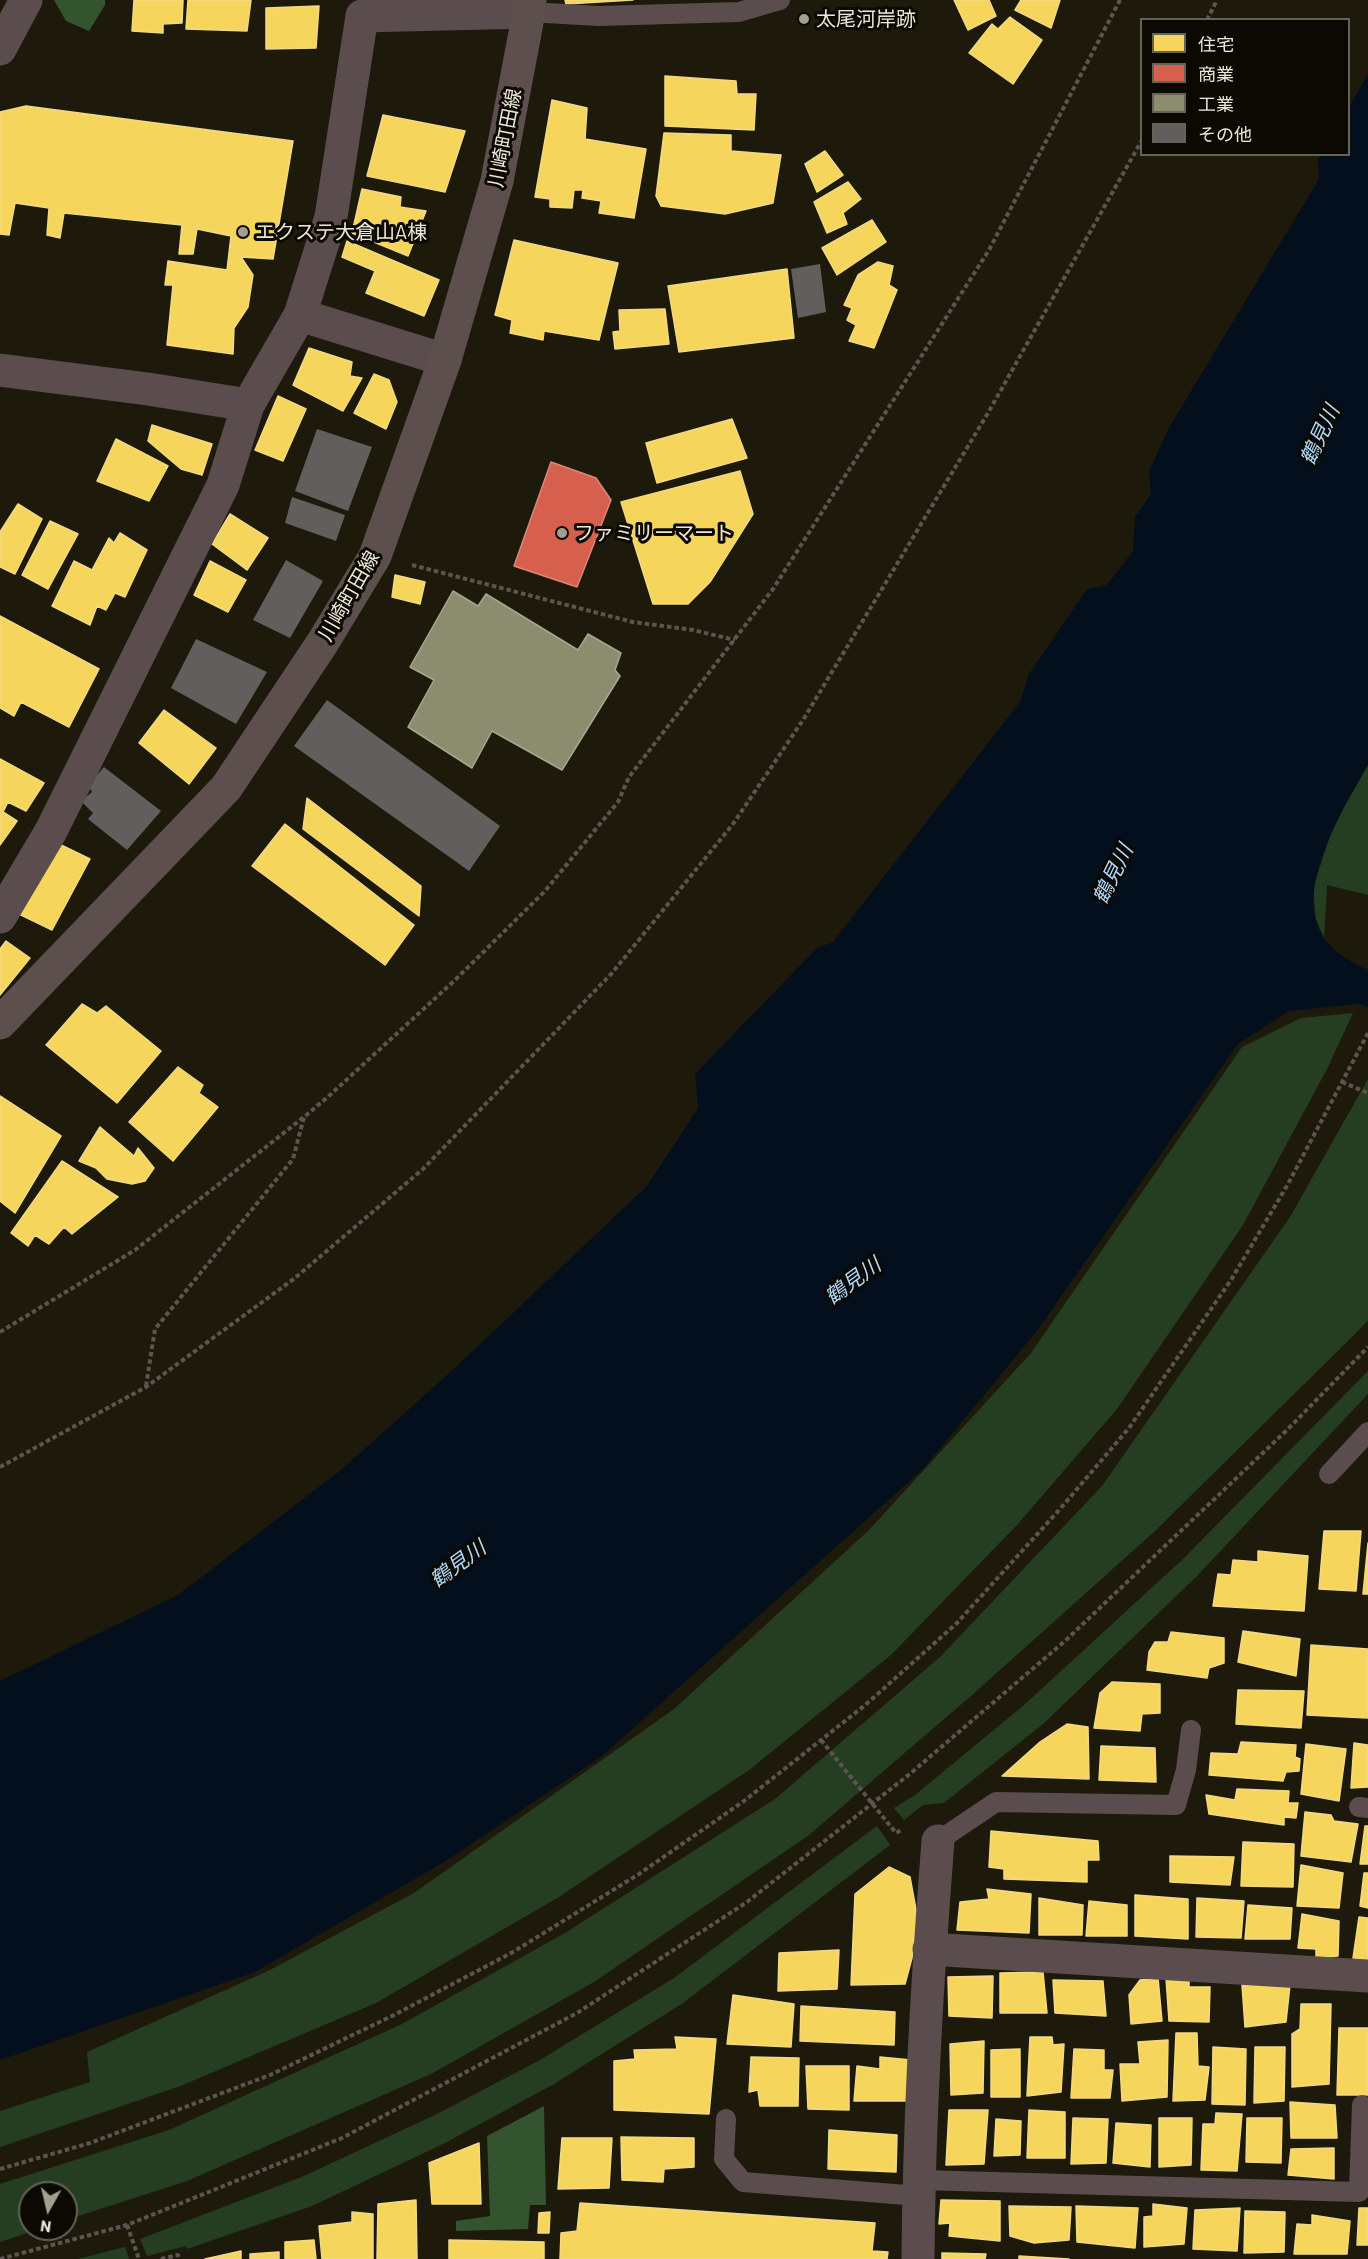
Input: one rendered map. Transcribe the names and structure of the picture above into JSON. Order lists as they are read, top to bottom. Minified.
{"streets":{"main road":["川崎町田線"]},"water":["鶴見川"],"places":["太尾河岸跡","エクステ大倉山A棟","ファミリーマート"],"legend":["住宅","商業","工業","その他"],"north":"bottom"}
